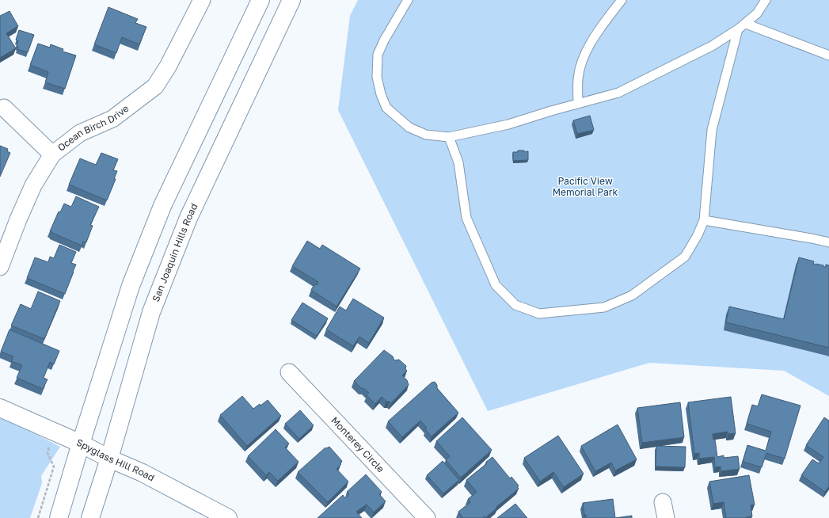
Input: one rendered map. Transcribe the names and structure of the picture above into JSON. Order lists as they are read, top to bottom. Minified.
{"streets":{"main road":["San Joaquin Hills Road","Spyglass Hill Road"],"street":["Ocean Birch Drive","Monterey Circle"]},"crossings":[["San Joaquin Hills Road","Spyglass Hill Road"]],"parks":["Pacific View Memorial Park"]}
